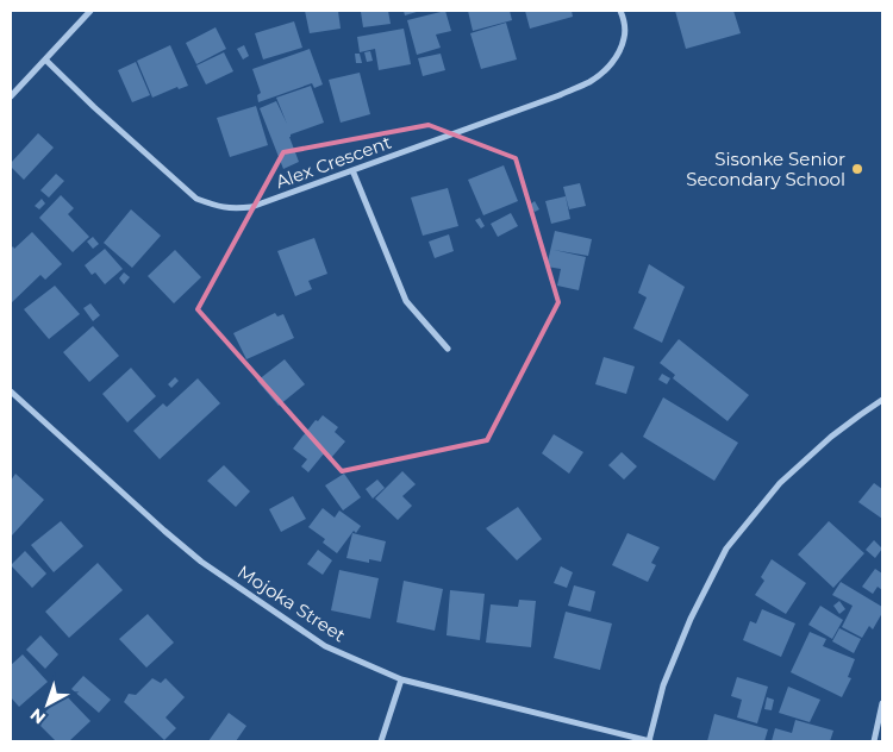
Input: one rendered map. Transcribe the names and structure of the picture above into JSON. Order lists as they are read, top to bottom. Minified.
{"streets":{"street":["Alex Crescent","Mojoka Street"]},"places":["Sisonke Senior Secondary School"],"north":"bottom left"}
